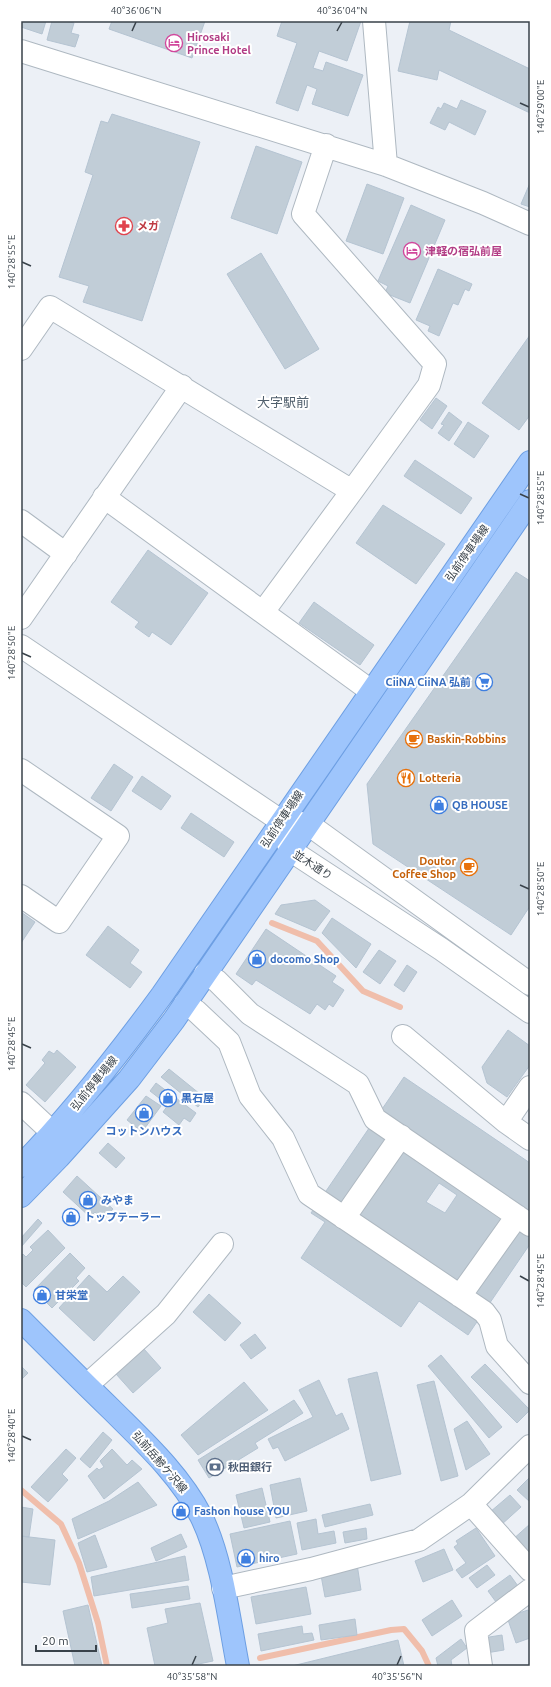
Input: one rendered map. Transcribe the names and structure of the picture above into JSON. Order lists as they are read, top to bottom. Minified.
{"streets":{"main road":["弘前停車場線","弘前岳鰺ケ沢線"],"street":["並木通り"]},"crossings":[["弘前停車場線","並木通り"]],"districts":["大字駅前"],"places":{"hotel":["Hirosaki Prince Hotel","津軽の宿弘前屋"],"pharmacy":["メガ"],"supermarket":["CiiNA CiiNA 弘前"],"cafe":["Baskin-Robbins","Doutor Coffee Shop"],"restaurant":["Lotteria"],"shop":["QB HOUSE","docomo Shop","黒石屋","コットンハウス","みやま","トップテーラー","甘栄堂","Fashon house YOU","hiro"],"bank":["秋田銀行"]},"scale_bar":"20 m","coordinates":["40°36'06\"N","40°36'04\"N","140°29'00\"E","140°28'55\"E","140°28'50\"E","140°28'45\"E","140°28'40\"E","40°35'58\"N","40°35'56\"N"]}
